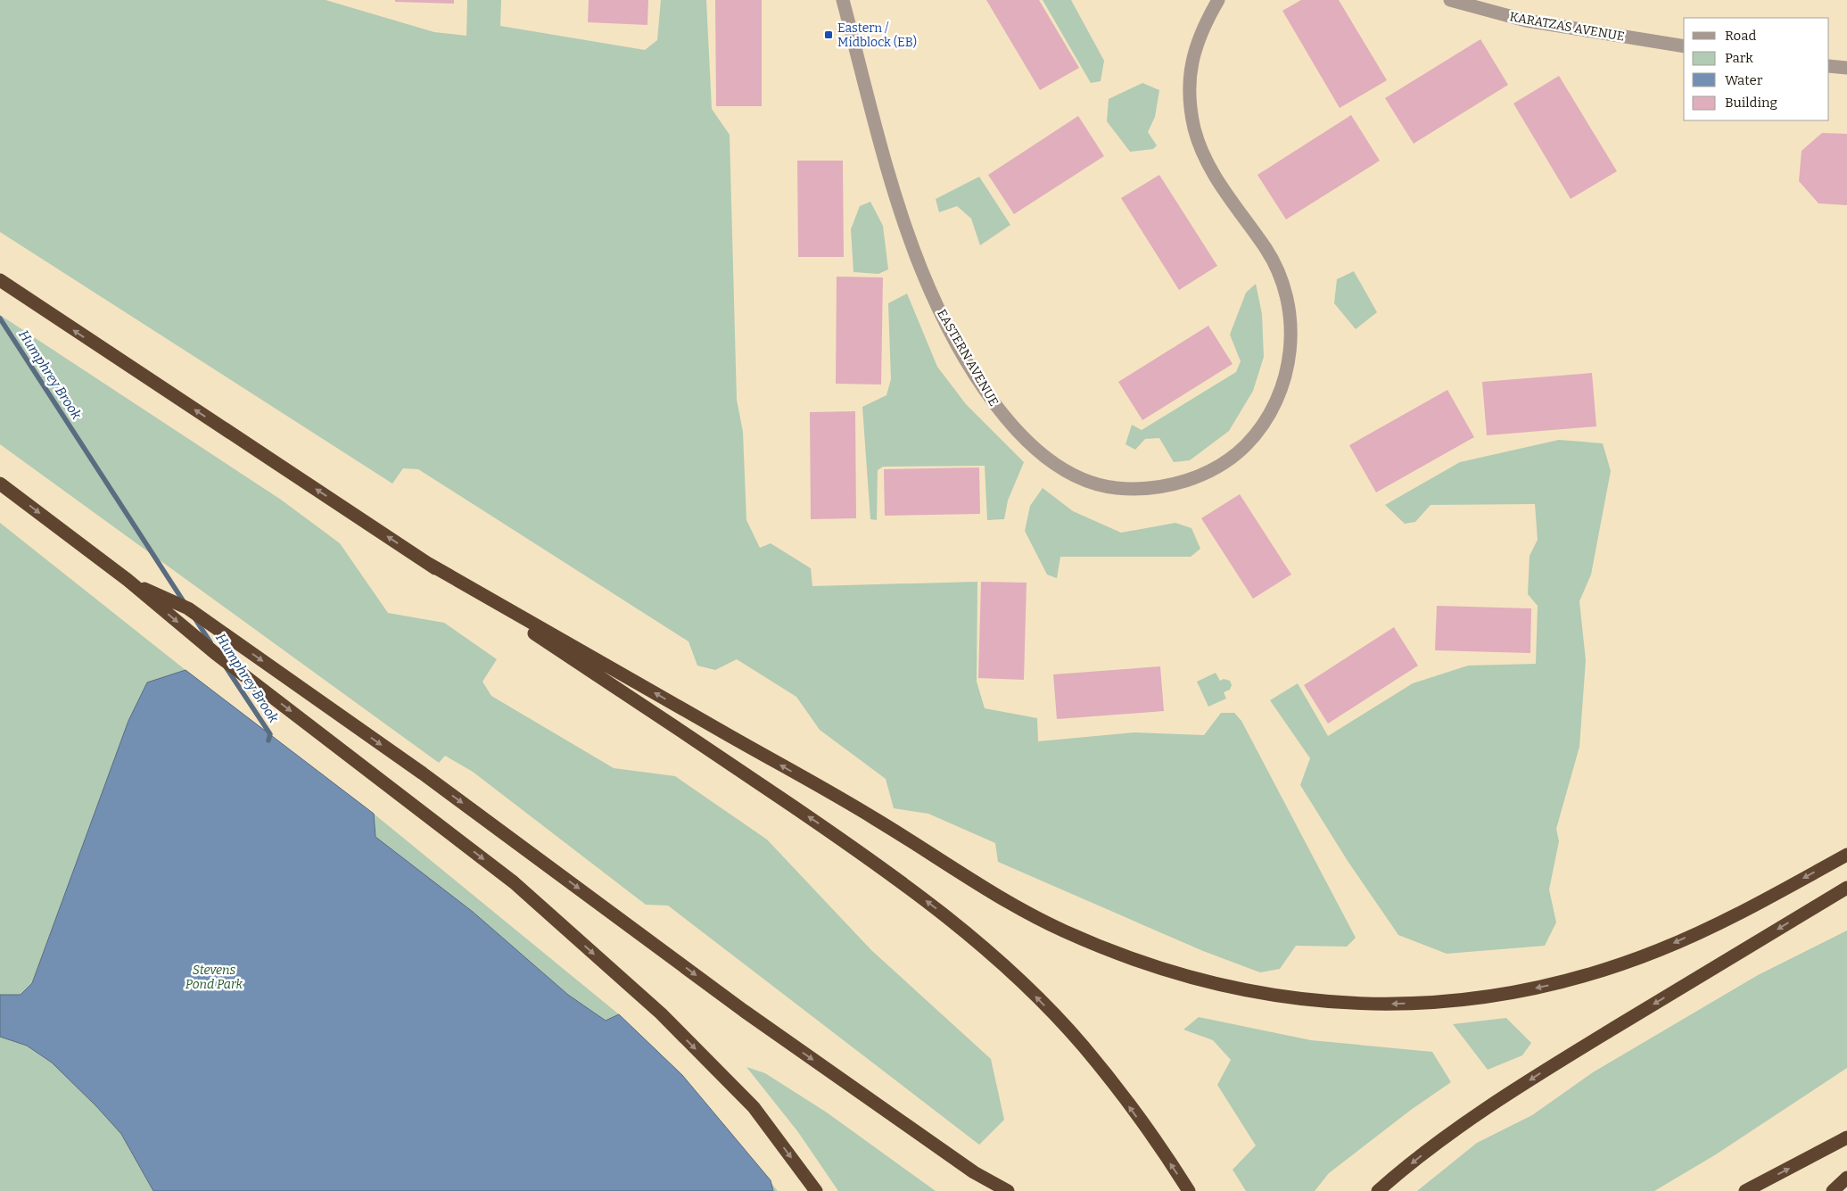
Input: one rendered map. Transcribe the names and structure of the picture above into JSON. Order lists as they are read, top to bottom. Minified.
{"streets":{"street":["KARATZAS AVENUE","EASTERN AVENUE"]},"water":["Humphrey Brook"],"parks":["Stevens Pond Park"],"places":{"transit":["Eastern / Midblock (EB)"]},"legend":["Road","Park","Water","Building"]}
